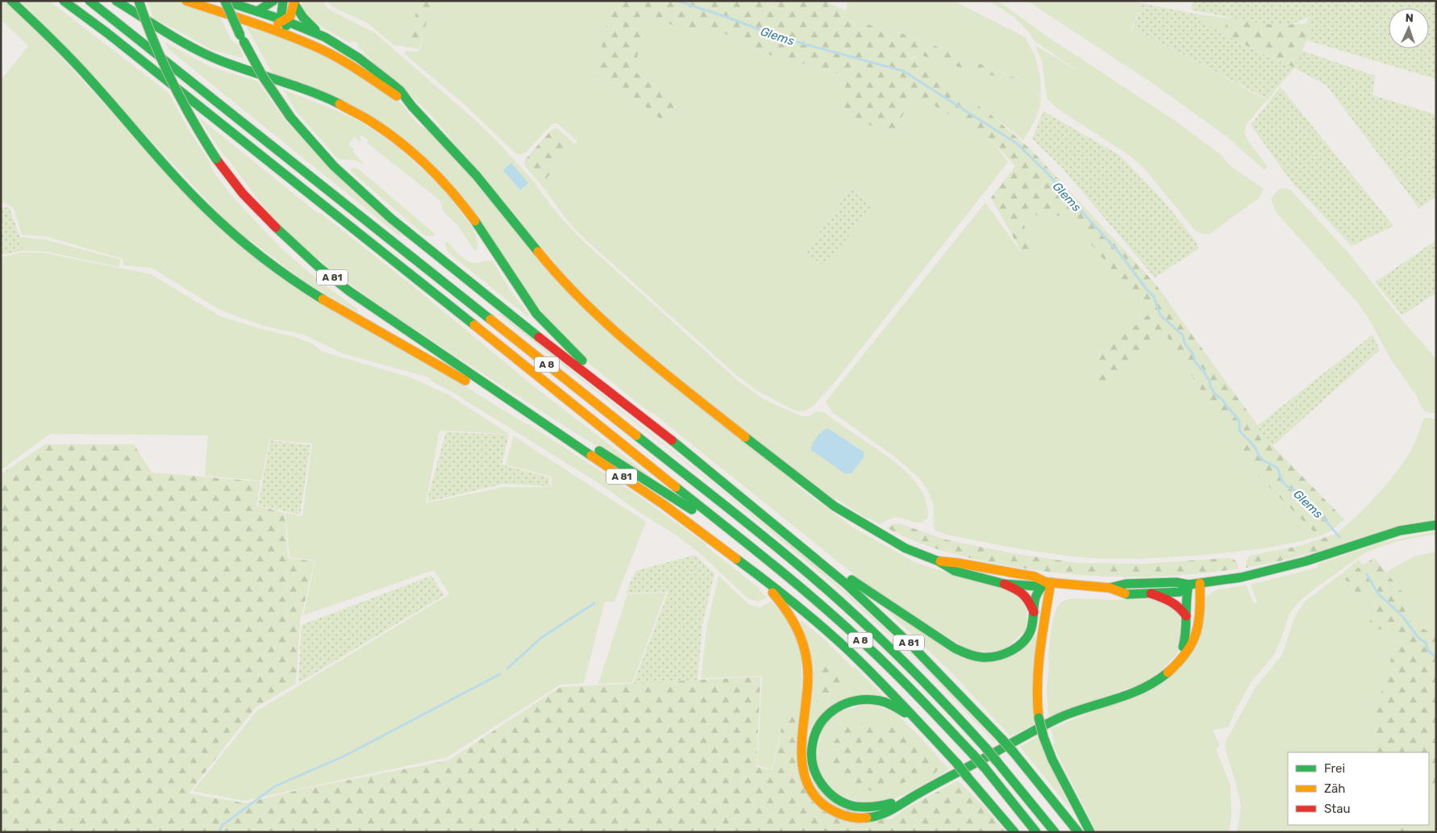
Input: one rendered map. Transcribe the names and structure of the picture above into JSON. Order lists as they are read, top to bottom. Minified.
{"streets":{"main road":["A 81","A 8"]},"water":["Glems"],"legend":["Frei","Zäh","Stau"],"north":"top"}
